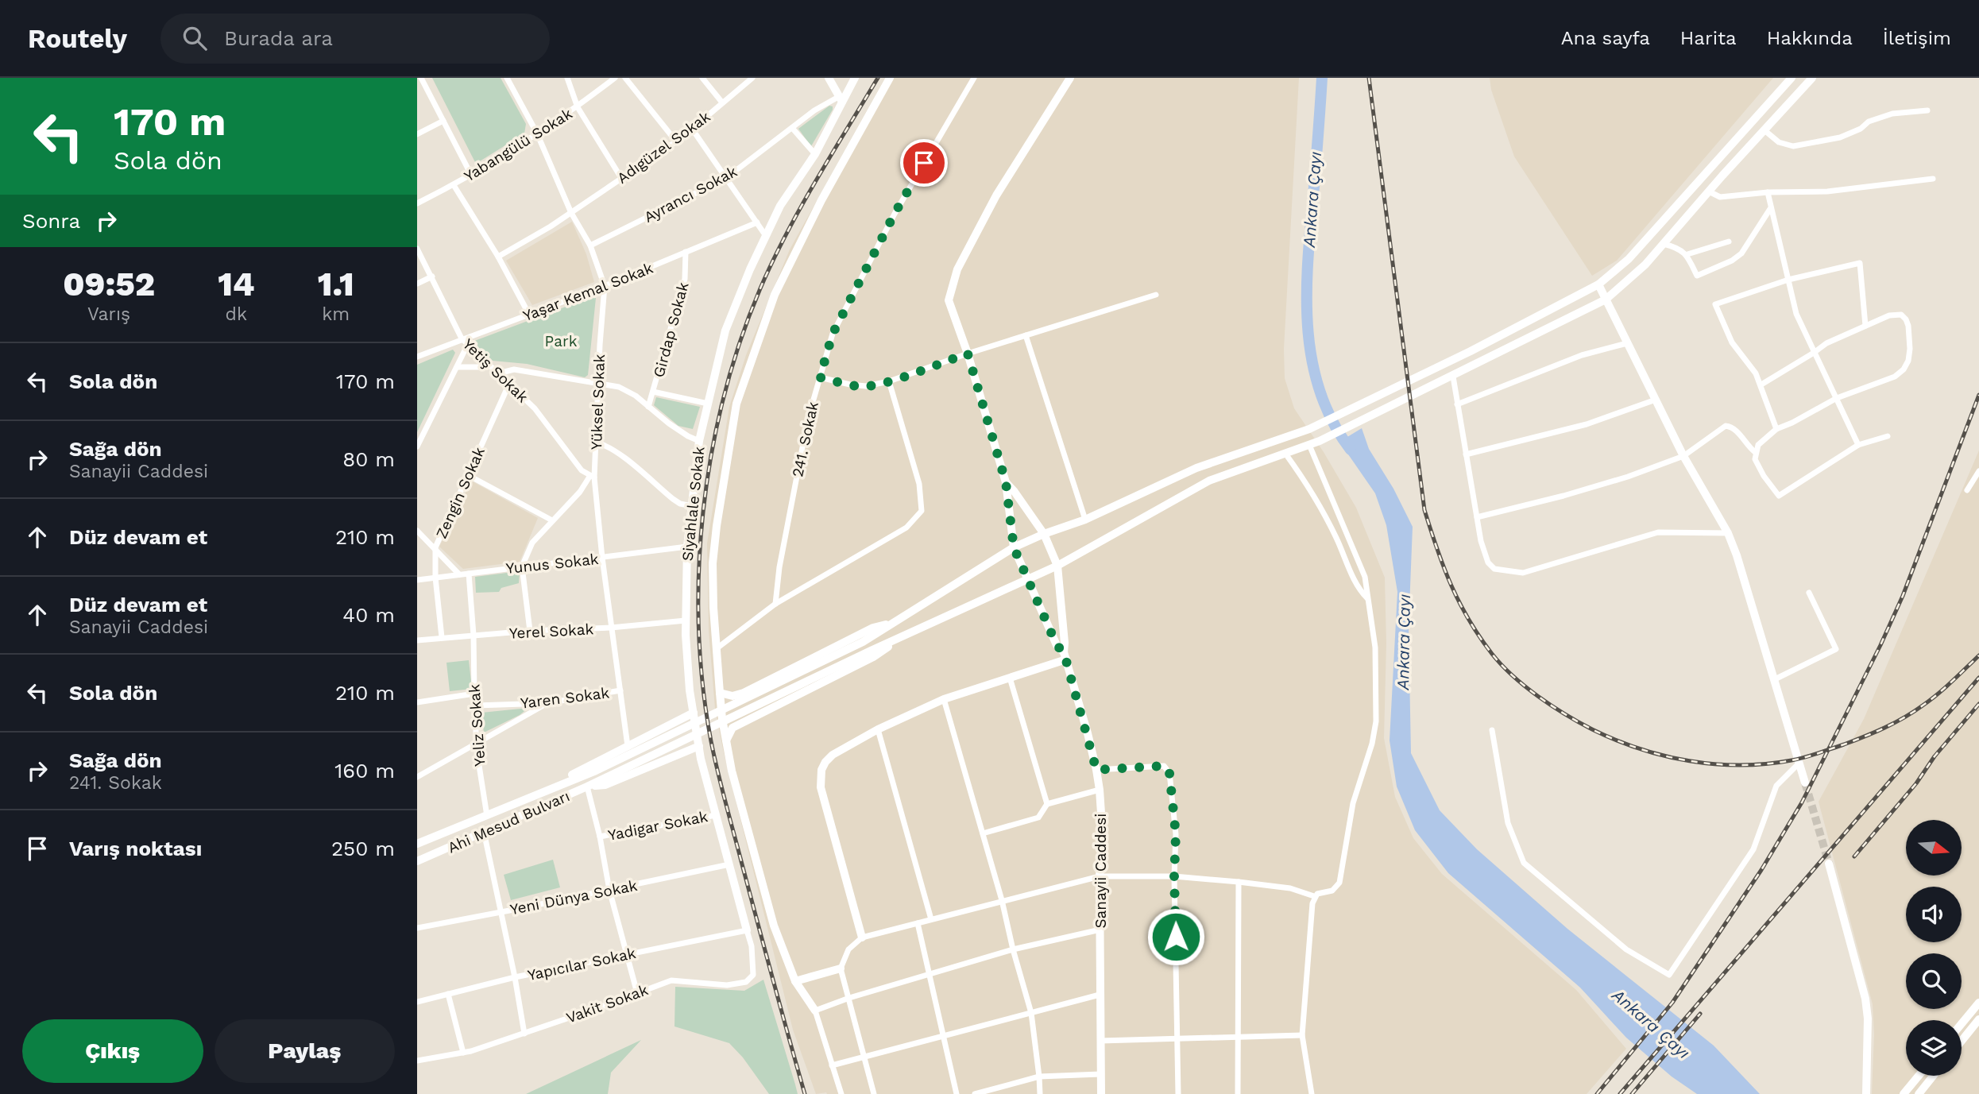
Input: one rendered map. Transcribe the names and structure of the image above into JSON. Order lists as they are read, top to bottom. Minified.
{"streets":{"street":["Yabangülü Sokak","Adıgüzel Sokak","Ayrancı Sokak","Yaşar Kemal Sokak","Girdap Sokak","Yetiş Sokak","Yüksel Sokak","241. Sokak","Zengin Sokak","Siyahlale Sokak","Yunus Sokak","Yerel Sokak","Yaren Sokak","Yeliz Sokak","Ahi Mesud Bulvarı","Yadigar Sokak","Sanayii Caddesi","Yeni Dünya Sokak","Yapıcılar Sokak","Vakit Sokak"]},"crossings":[["Yabangülü Sokak","Yüksel Sokak"],["Adıgüzel Sokak","Yüksel Sokak"],["Ayrancı Sokak","Yüksel Sokak"],["Ayrancı Sokak","Siyahlale Sokak"],["Yaşar Kemal Sokak","Girdap Sokak"],["Yaşar Kemal Sokak","Yetiş Sokak"],["Yaşar Kemal Sokak","Yüksel Sokak"],["Yetiş Sokak","Yüksel Sokak"],["Yetiş Sokak","Zengin Sokak"],["Yüksel Sokak","Yunus Sokak"],["Yüksel Sokak","Yerel Sokak"],["Yüksel Sokak","Yaren Sokak"],["Zengin Sokak","Yunus Sokak"],["Zengin Sokak","Yerel Sokak"],["Siyahlale Sokak","Yunus Sokak"],["Siyahlale Sokak","Yerel Sokak"],["Siyahlale Sokak","Yadigar Sokak"],["Siyahlale Sokak","Yeni Dünya Sokak"],["Siyahlale Sokak","Yapıcılar Sokak"],["Siyahlale Sokak","Vakit Sokak"],["Yunus Sokak","Yeliz Sokak"],["Yerel Sokak","Yeliz Sokak"],["Yaren Sokak","Yeliz Sokak"],["Yeliz Sokak","Ahi Mesud Bulvarı"],["Yapıcılar Sokak","Vakit Sokak"]],"water":["Ankara Çayı"],"parks":["Park"],"north":"right","page":{"header":"Routely","search":"Burada ara","nav":["Ana sayfa","Harita","Hakkında","İletişim"],"turn":["170 m","Sola dön"],"then":"Sonra","eta":["09:52","Varış","14","dk","1.1","km"],"list":[{"name":"Sola dön","value":"170 m"},{"name":"Sağa dön","note":"Sanayii Caddesi","value":"80 m"},{"name":"Düz devam et","value":"210 m"},{"name":"Düz devam et","note":"Sanayii Caddesi","value":"40 m"},{"name":"Sola dön","value":"210 m"},{"name":"Sağa dön","note":"241. Sokak","value":"160 m"},{"name":"Varış noktası","value":"250 m"}],"buttons":["Çıkış","Paylaş"]}}
